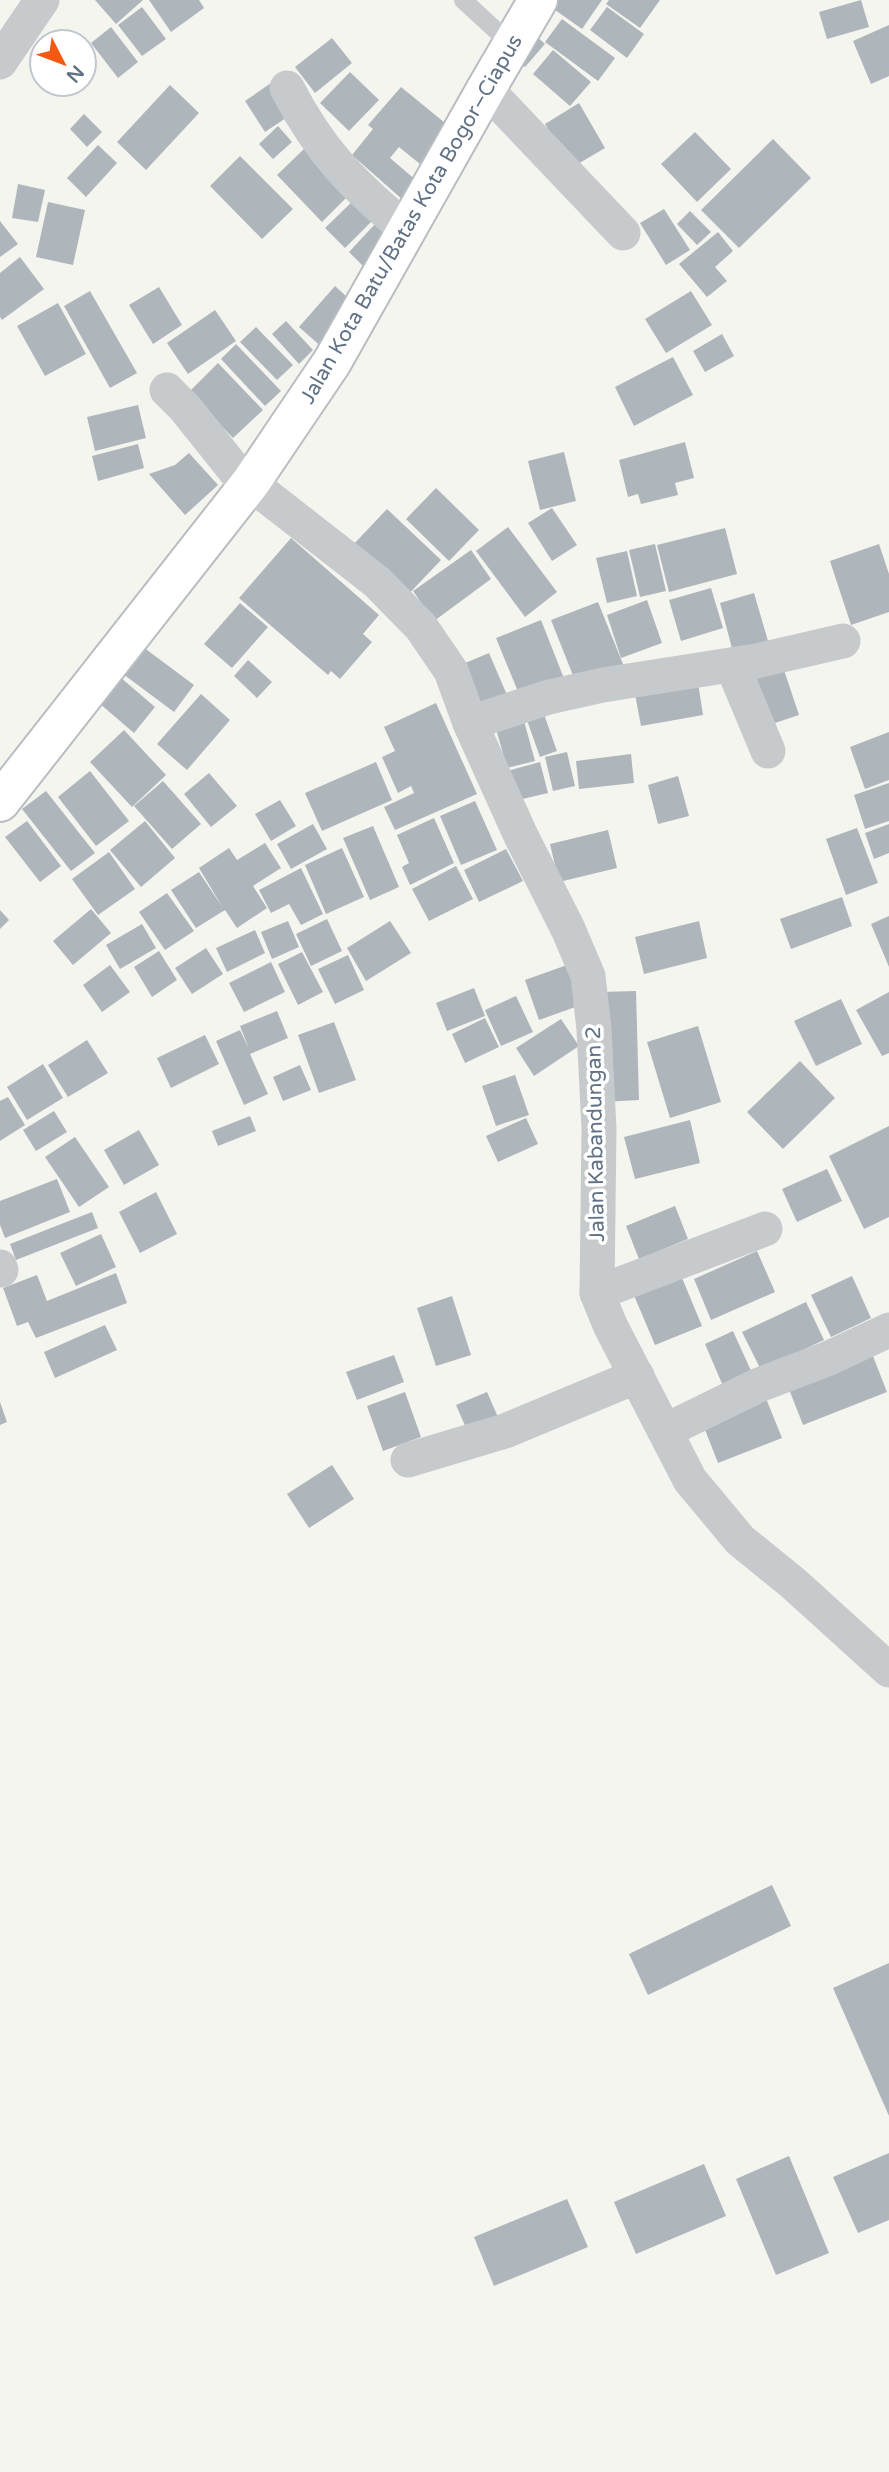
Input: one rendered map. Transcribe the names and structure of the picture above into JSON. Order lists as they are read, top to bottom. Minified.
{"streets":{"main road":["Jalan Kota Batu/Batas Kota Bogor–Ciapus"],"street":["Jalan Kabandungan 2"]},"crossings":[["Jalan Kota Batu/Batas Kota Bogor–Ciapus","Jalan Kabandungan 2"]],"north":"bottom right"}
